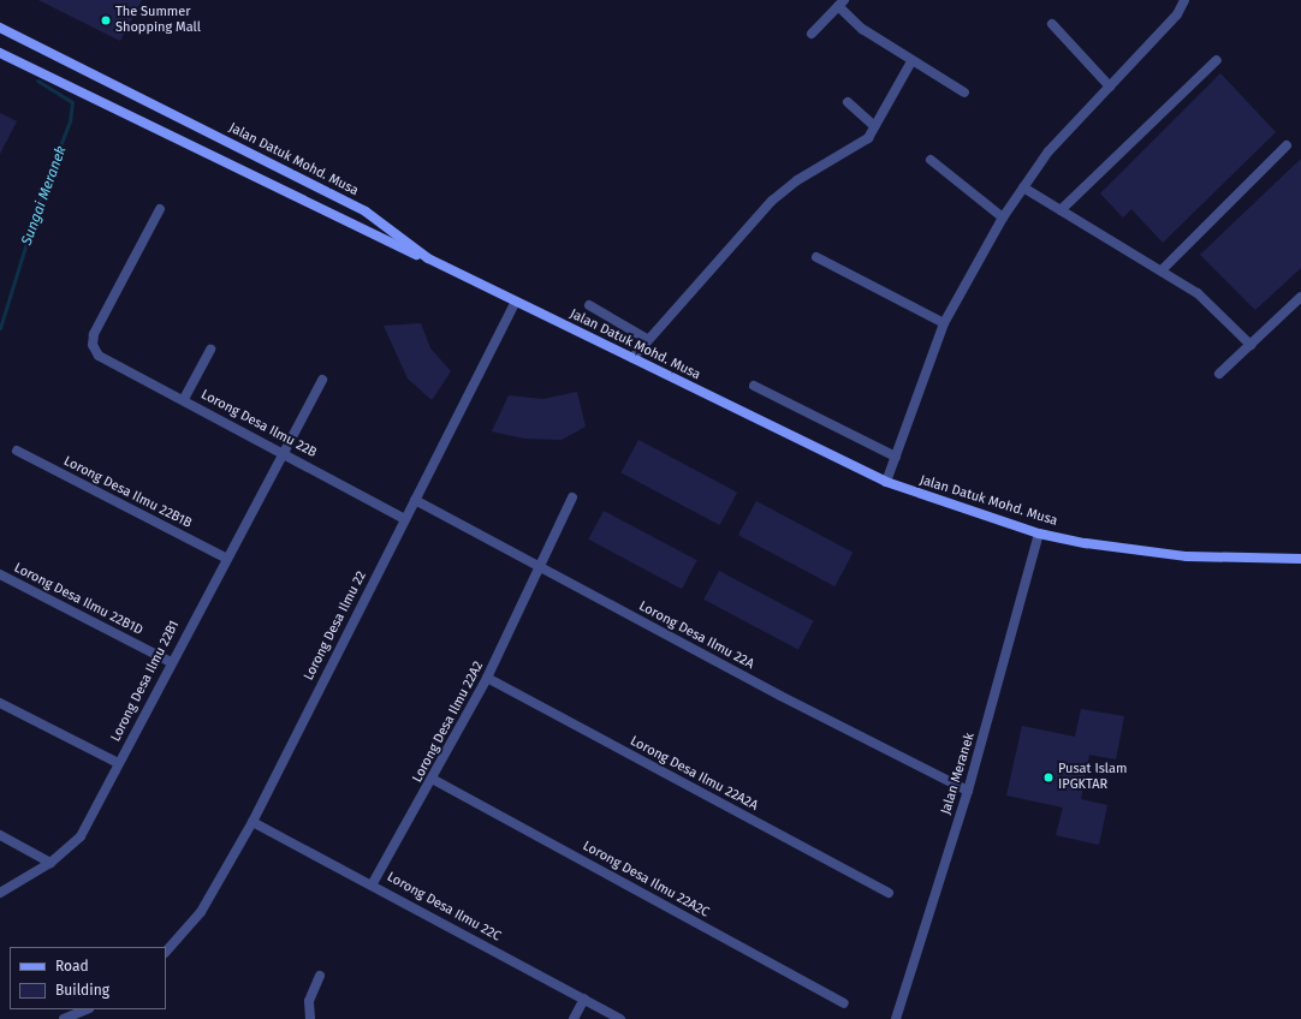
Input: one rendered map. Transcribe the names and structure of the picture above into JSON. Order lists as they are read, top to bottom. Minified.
{"streets":{"main road":["Jalan Datuk Mohd. Musa"],"street":["Lorong Desa Ilmu 22B","Lorong Desa Ilmu 22B1B","Lorong Desa Ilmu 22B1D","Lorong Desa Ilmu 22","Lorong Desa Ilmu 22A","Lorong Desa Ilmu 22B1","Lorong Desa Ilmu 22A2","Lorong Desa Ilmu 22A2A","Jalan Meranek","Lorong Desa Ilmu 22A2C","Lorong Desa Ilmu 22C"]},"crossings":[["Jalan Datuk Mohd. Musa","Lorong Desa Ilmu 22"],["Jalan Datuk Mohd. Musa","Jalan Meranek"],["Lorong Desa Ilmu 22B","Lorong Desa Ilmu 22"],["Lorong Desa Ilmu 22B","Lorong Desa Ilmu 22B1"],["Lorong Desa Ilmu 22B1B","Lorong Desa Ilmu 22B1"],["Lorong Desa Ilmu 22B1D","Lorong Desa Ilmu 22B1"],["Lorong Desa Ilmu 22","Lorong Desa Ilmu 22A"],["Lorong Desa Ilmu 22","Lorong Desa Ilmu 22C"],["Lorong Desa Ilmu 22A","Lorong Desa Ilmu 22A2"],["Lorong Desa Ilmu 22A","Jalan Meranek"],["Lorong Desa Ilmu 22A2","Lorong Desa Ilmu 22A2A"],["Lorong Desa Ilmu 22A2","Lorong Desa Ilmu 22A2C"],["Lorong Desa Ilmu 22A2","Lorong Desa Ilmu 22C"]],"water":["Sungai Meranek"],"places":["The Summer Shopping Mall","Pusat Islam IPGKTAR"],"legend":["Road","Building"]}
